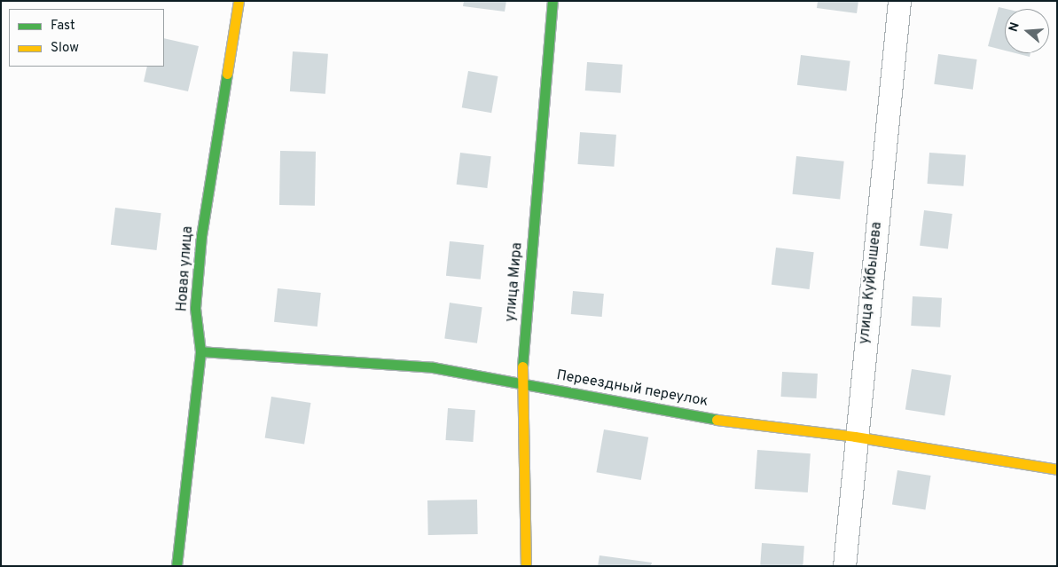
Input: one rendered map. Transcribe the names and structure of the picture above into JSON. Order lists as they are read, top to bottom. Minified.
{"streets":{"street":["Новая улица","улица Мира","улица Куйбышева","Переездный переулок"]},"crossings":[["Новая улица","Переездный переулок"],["улица Мира","Переездный переулок"],["улица Куйбышева","Переездный переулок"]],"legend":["Fast","Slow"],"north":"left"}
